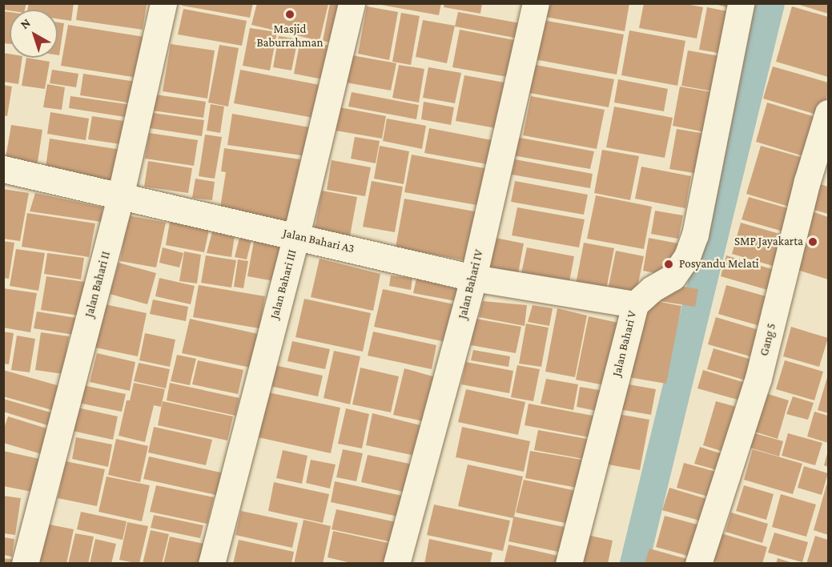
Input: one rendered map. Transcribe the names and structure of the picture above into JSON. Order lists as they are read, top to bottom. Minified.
{"streets":{"street":["Jalan Bahari A3","Jalan Bahari II","Jalan Bahari III","Jalan Bahari IV","Gang 5","Jalan Bahari V"]},"crossings":[["Jalan Bahari A3","Jalan Bahari II"],["Jalan Bahari A3","Jalan Bahari III"],["Jalan Bahari A3","Jalan Bahari IV"],["Jalan Bahari A3","Jalan Bahari V"]],"places":["Masjid Baburrahman","SMP Jayakarta","Posyandu Melati"],"north":"top left"}
